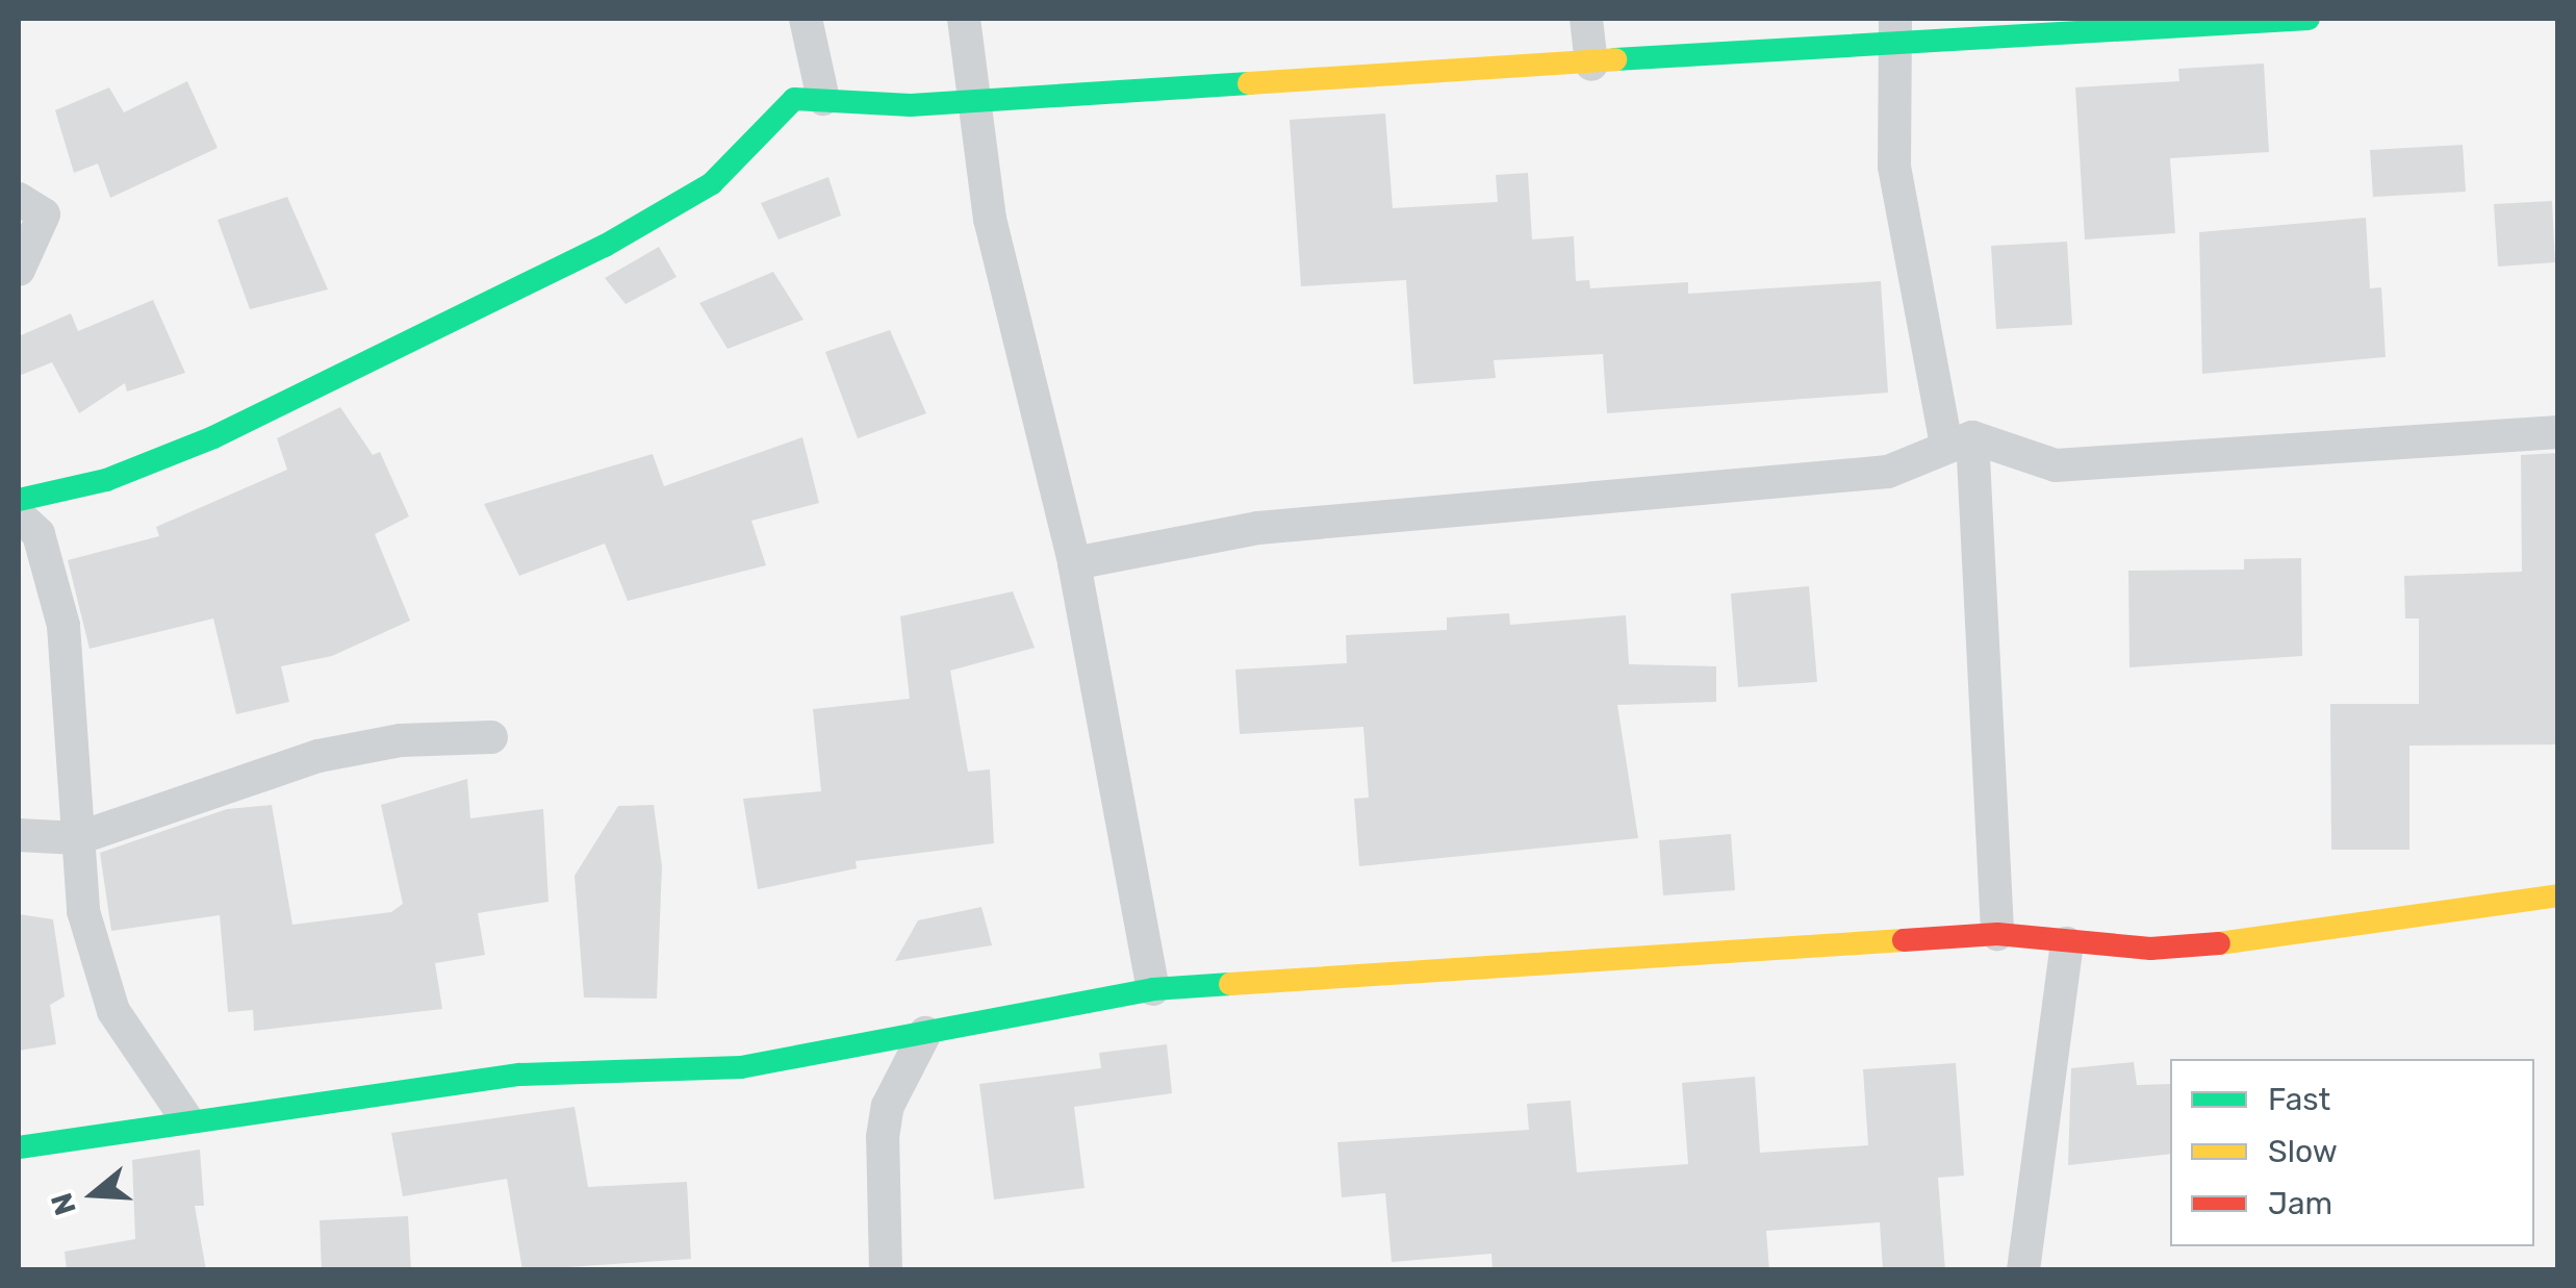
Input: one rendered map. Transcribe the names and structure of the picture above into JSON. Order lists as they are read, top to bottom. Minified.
{"legend":["Fast","Slow","Jam"],"north":"left"}
